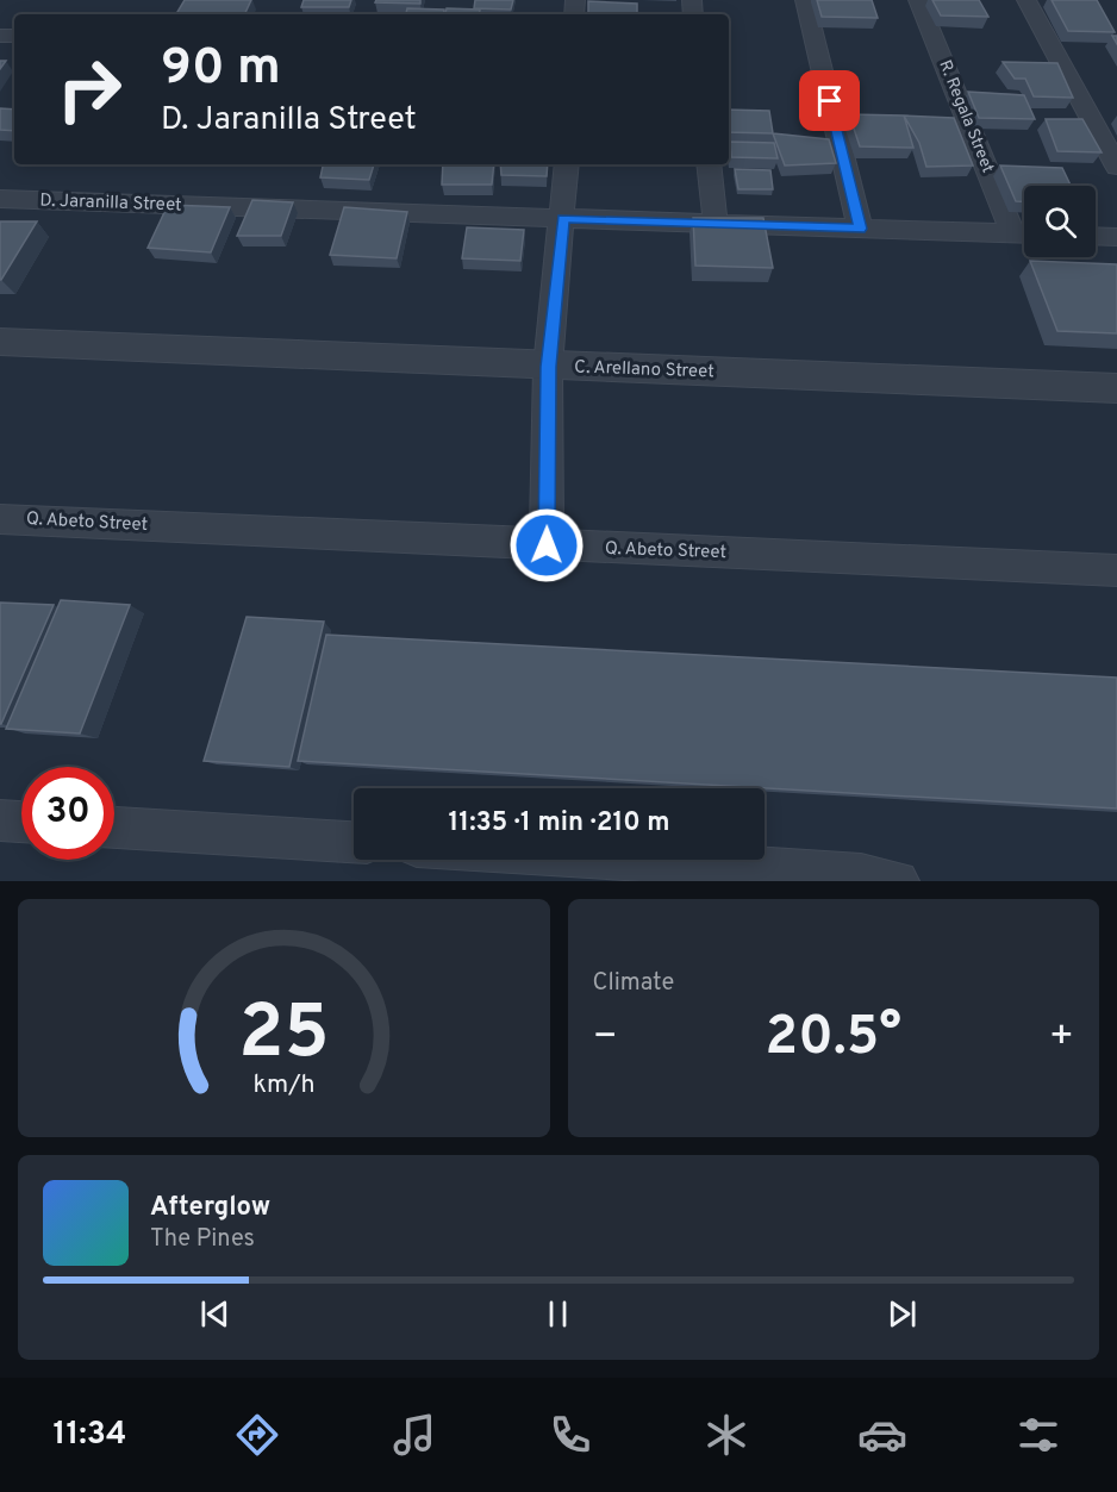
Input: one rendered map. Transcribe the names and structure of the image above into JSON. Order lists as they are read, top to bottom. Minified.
{"streets":{"street":["R. Regala Street","D. Jaranilla Street","C. Arellano Street","Q. Abeto Street"]},"crossings":[["R. Regala Street","D. Jaranilla Street"]],"page":{"turn":["90 m","D. Jaranilla Street"],"limit":"30","trip":"11:35 · 1 min · 210 m","tile":"Climate","heat":["−","20.5°","+"],"song":["Afterglow","The Pines"],"tabs":"11:34","gauge":["25","km/h"]}}
